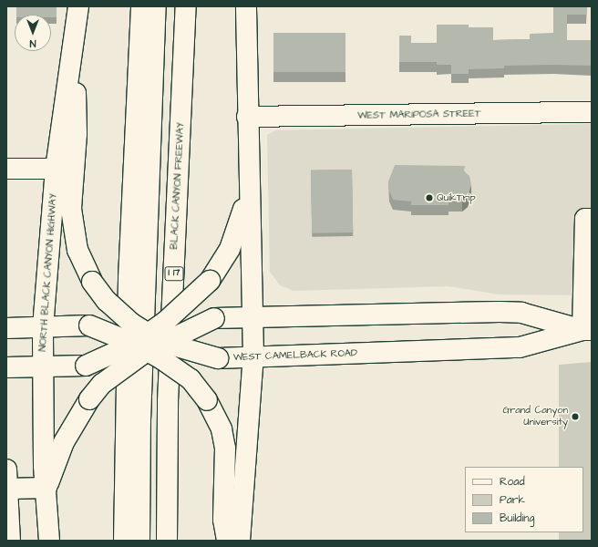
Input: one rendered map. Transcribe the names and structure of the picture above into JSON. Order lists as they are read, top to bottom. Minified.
{"streets":{"main road":["WEST MARIPOSA STREET","BLACK CANYON FREEWAY","NORTH BLACK CANYON HIGHWAY","I 17","WEST CAMELBACK ROAD"]},"places":["QuikTrip","Grand Canyon University"],"legend":["Road","Park","Building"],"north":"bottom"}
